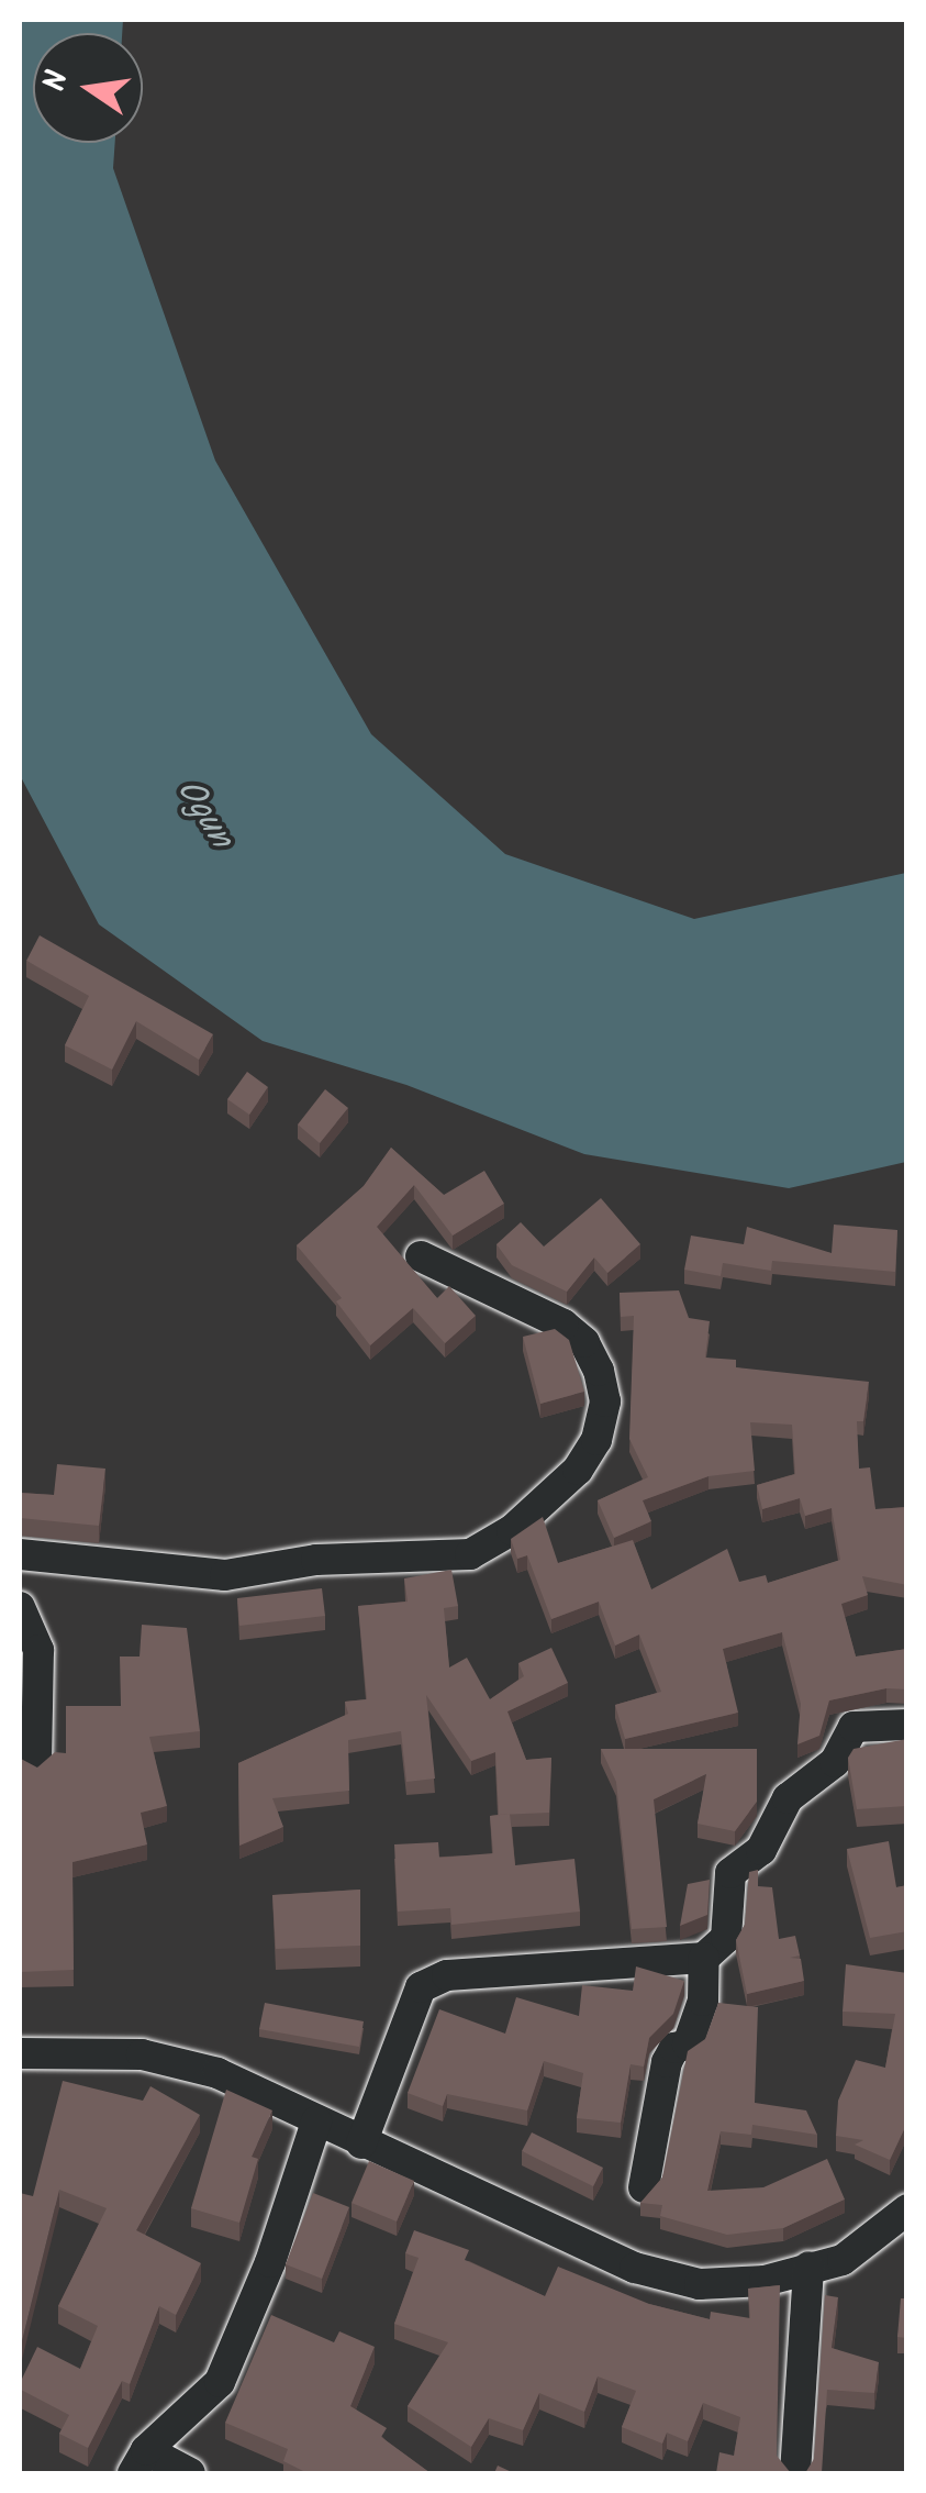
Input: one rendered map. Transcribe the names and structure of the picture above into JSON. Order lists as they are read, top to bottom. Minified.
{"water":["Ogun"],"north":"left"}
